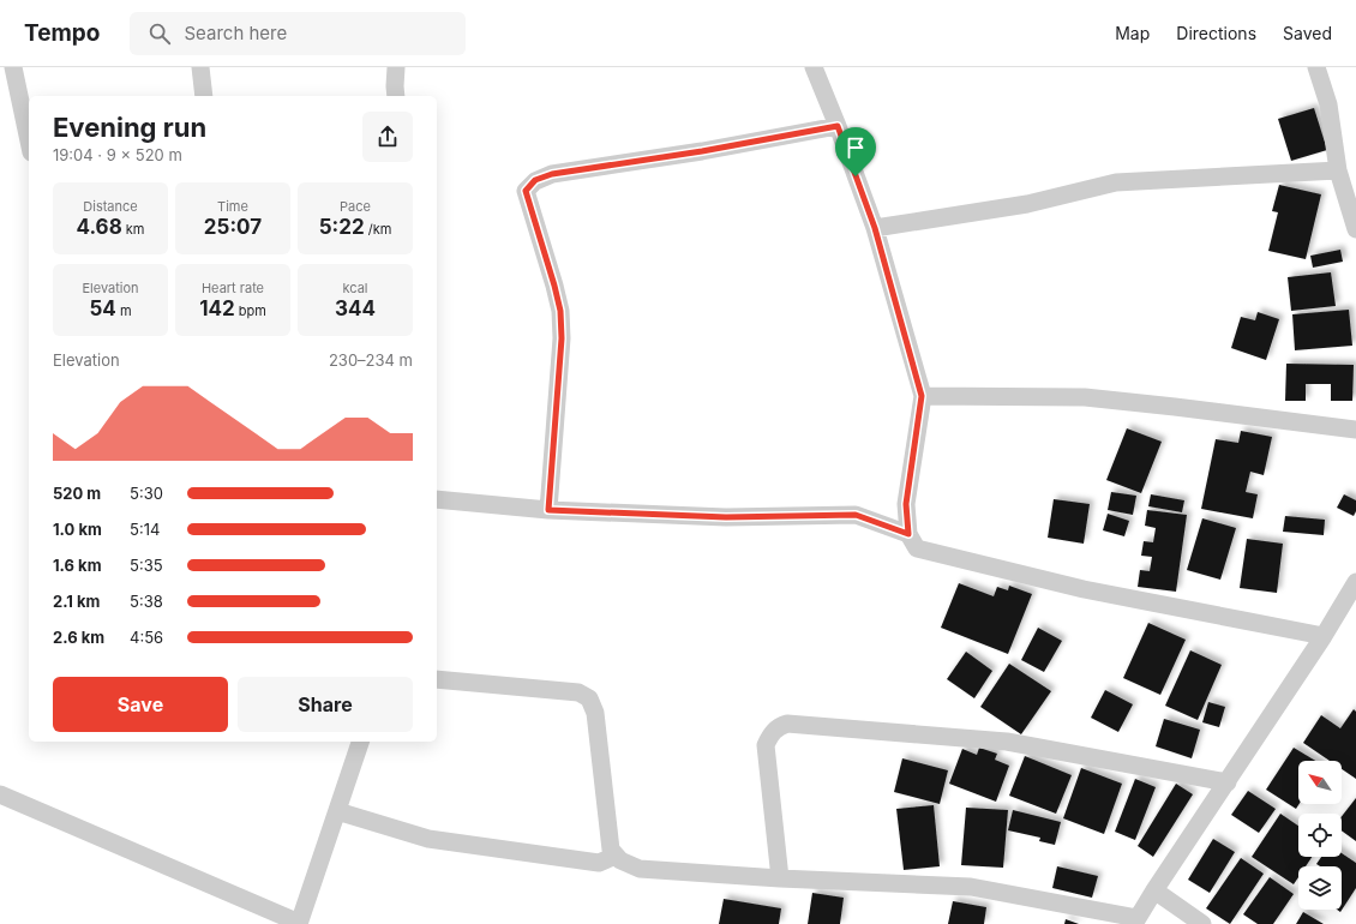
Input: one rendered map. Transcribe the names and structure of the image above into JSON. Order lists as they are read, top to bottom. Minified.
{"north":"top left","page":{"header":"Tempo","search":"Search here","nav":["Map","Directions","Saved"],"heading":["Evening run","19:04 · 9 × 520 m"],"stats":[["Distance","4.68 km"],["Time","25:07"],["Pace","5:22 /km"],["Elevation","54 m"],["Heart rate","142 bpm"],["kcal","344"]],"chart":["Elevation","230–234 m"],"list":[{"name":"520 m","note":"5:30"},{"name":"1.0 km","note":"5:14"},{"name":"1.6 km","note":"5:35"},{"name":"2.1 km","note":"5:38"},{"name":"2.6 km","note":"4:56"}],"buttons":["Save","Share"]}}
